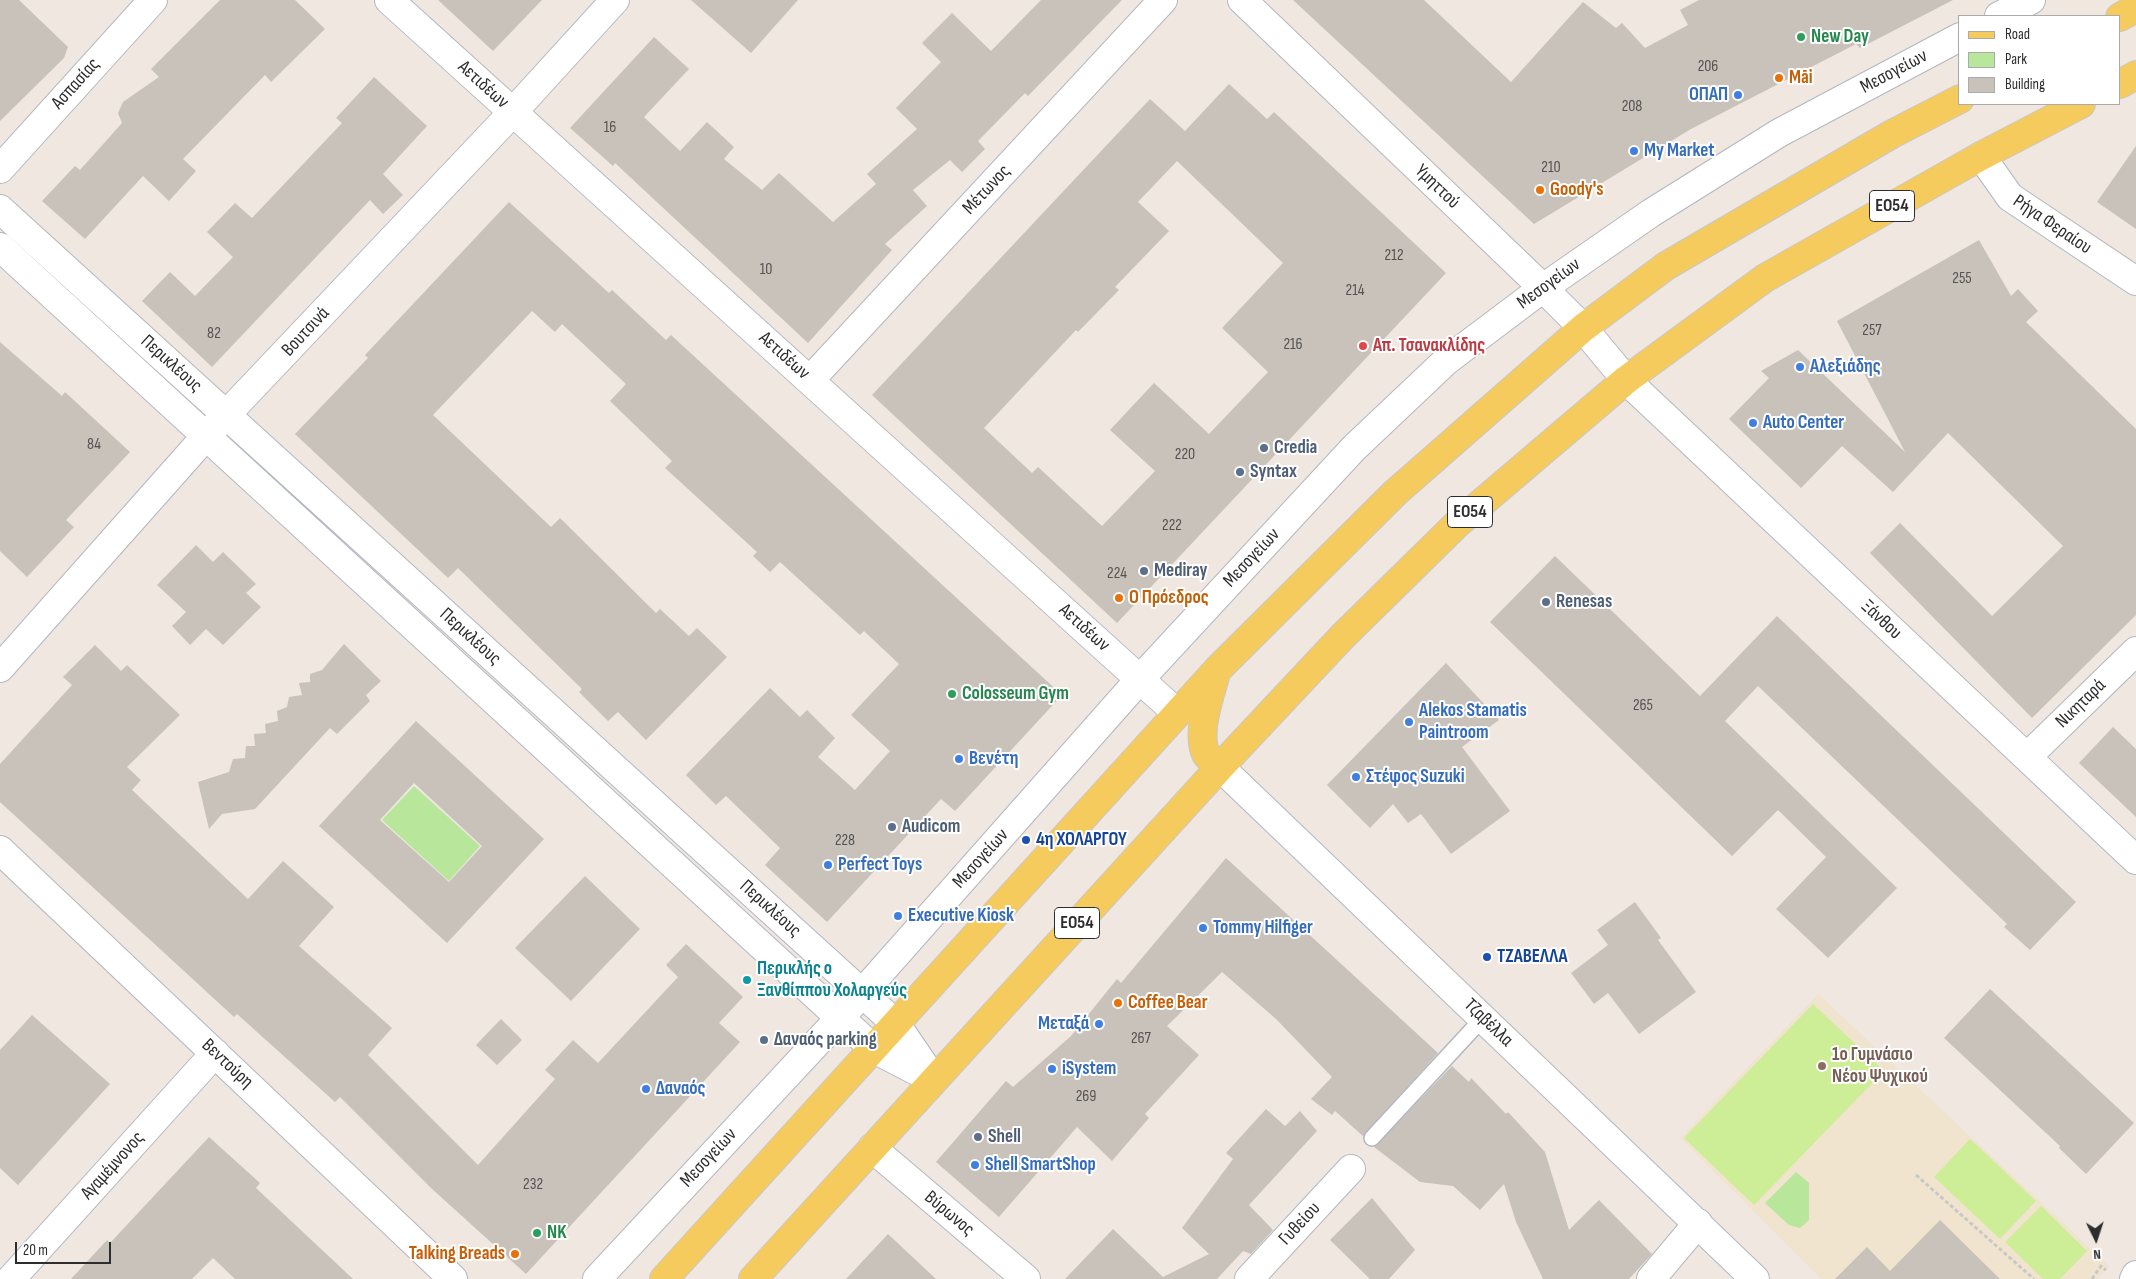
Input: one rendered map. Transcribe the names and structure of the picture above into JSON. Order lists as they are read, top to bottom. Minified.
{"streets":{"main road":["ΕΟ54"],"street":["Μεσογείων","Ασπασίας","Αετιδέων","Υμηττού","Μέτωνος","Ρήγα Φεραίου","Βουτσινά","Περικλέους","Ξάνθου","Νικηταρά","Τζαβέλλα","Βεντούρη","Αγαμέμνονος","Βύρωνος","Γυθείου"]},"crossings":[["Μεσογείων","Αετιδέων"],["Μεσογείων","Υμηττού"],["Μεσογείων","Περικλέους"],["Αετιδέων","Μέτωνος"],["Αετιδέων","Βουτσινά"],["Υμηττού","ΕΟ54"],["Υμηττού","Ξάνθου"],["ΕΟ54","Ρήγα Φεραίου"],["ΕΟ54","Περικλέους"],["ΕΟ54","Ξάνθου"],["ΕΟ54","Τζαβέλλα"],["ΕΟ54","Βύρωνος"],["Βουτσινά","Περικλέους"],["Ξάνθου","Νικηταρά"],["Βεντούρη","Αγαμέμνονος"]],"places":["New Day","Māi","ΟΠΑΠ","My Market","Goody's","Απ. Τσανακλίδης","Αλεξιάδης","Auto Center","Credia","Syntax","Mediray","Ο Πρόεδρος","Renesas","Colosseum Gym","Alekos Stamatis Paintroom","Βενέτη","Στέφος Suzuki","Audicom","4η ΧΟΛΑΡΓΟΥ","Perfect Toys","Executive Kiosk","Tommy Hilfiger","ΤΖΑΒΕΛΛΑ","Περικλής ο Ξανθίππου Χολαργεύς","Coffee Bear","Μεταξά","Δαναός parking","1ο Γυμνάσιο Νέου Ψυχικού","iSystem","Δαναός","Shell","Shell SmartShop","NK","Talking Breads"],"house_numbers":["206","208","16","210","212","10","255","214","257","82","216","84","220","222","224","265","228","267","269","232"],"legend":["Road","Park","Building"],"scale_bar":"20 m","north":"bottom"}
